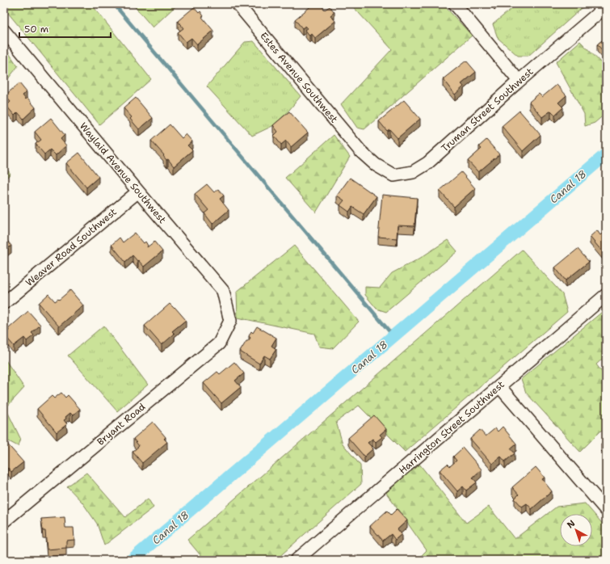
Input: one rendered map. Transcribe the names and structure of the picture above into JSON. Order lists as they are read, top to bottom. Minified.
{"streets":{"street":["Estes Avenue Southwest","Truman Street Southwest","Waylaid Avenue Southwest","Weaver Road Southwest","Bryant Road","Harrington Street Southwest"]},"crossings":[["Estes Avenue Southwest","Truman Street Southwest"],["Waylaid Avenue Southwest","Weaver Road Southwest"],["Waylaid Avenue Southwest","Bryant Road"]],"water":["Canal 18"],"scale_bar":"50 m","north":"top left"}
